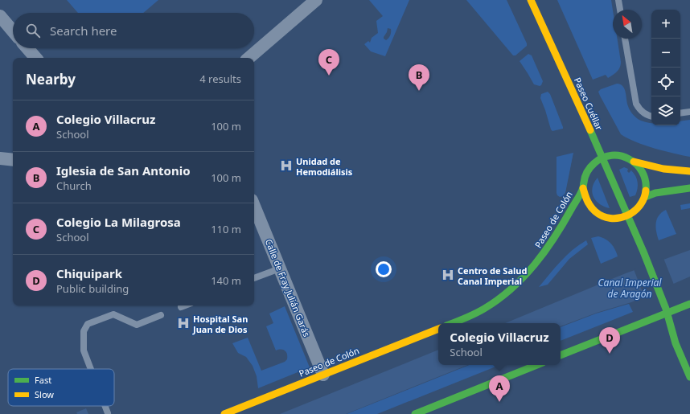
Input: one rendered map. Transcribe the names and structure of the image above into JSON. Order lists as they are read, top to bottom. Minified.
{"streets":{"main road":["Paseo Cuéllar","Paseo de Colón"],"street":["Calle de Fray Julián Garás"]},"crossings":[["Paseo Cuéllar","Paseo de Colón"],["Paseo de Colón","Calle de Fray Julián Garás"]],"water":["Canal Imperial de Aragón"],"places":{"hospital":["Unidad de Hemodiálisis","Centro de Salud Canal Imperial","Hospital San Juan de Dios"]},"legend":["Fast","Slow"],"north":"top left","page":{"map_buttons":["+","−"],"search":"Search here","pins":["C","B","D","A"],"heading":["Nearby","4 results"],"list":[{"mark":"A","name":"Colegio Villacruz","note":"School","value":"100 m"},{"mark":"B","name":"Iglesia de San Antonio","note":"Church","value":"100 m"},{"mark":"C","name":"Colegio La Milagrosa","note":"School","value":"110 m"},{"mark":"D","name":"Chiquipark","note":"Public building","value":"140 m"}],"popup":["Colegio Villacruz","School"]}}
